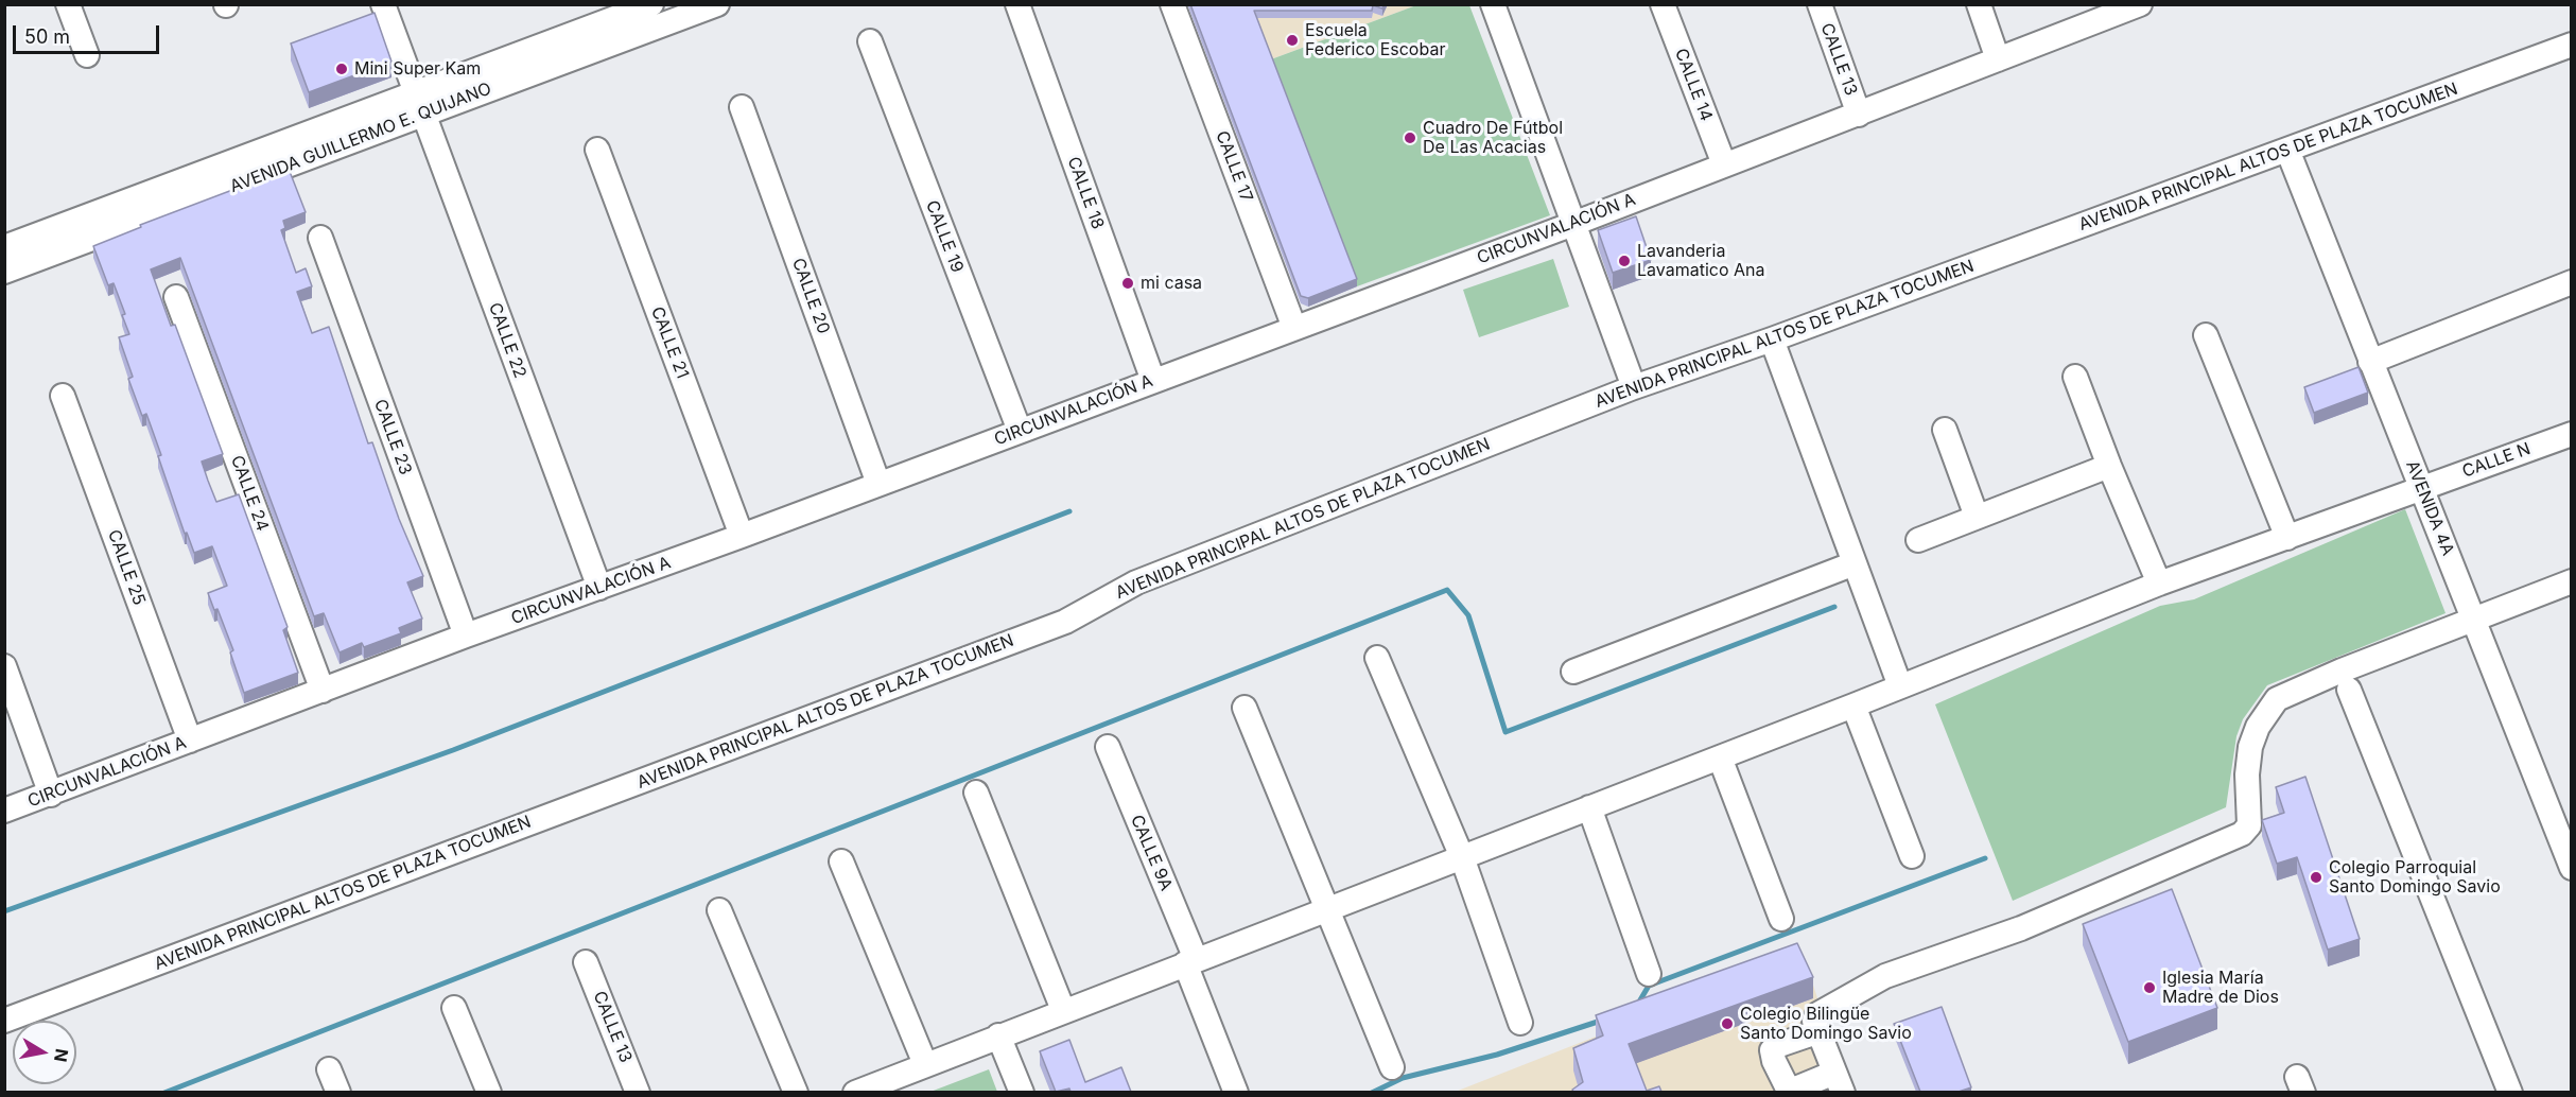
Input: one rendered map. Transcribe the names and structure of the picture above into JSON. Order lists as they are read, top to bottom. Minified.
{"streets":{"street":["CALLE 13","CALLE 14","AVENIDA GUILLERMO E. QUIJANO","AVENIDA PRINCIPAL ALTOS DE PLAZA TOCUMEN","CALLE 17","CALLE 18","CIRCUNVALACIÓN A","CALLE 19","CALLE 20","CALLE 22","CALLE 21","CALLE 23","CALLE N","CALLE 24","AVENIDA 4A","CALLE 25","CALLE 9A"]},"crossings":[["CALLE 13","CIRCUNVALACIÓN A"],["CALLE 14","CIRCUNVALACIÓN A"],["AVENIDA GUILLERMO E. QUIJANO","CALLE 22"],["AVENIDA PRINCIPAL ALTOS DE PLAZA TOCUMEN","AVENIDA 4A"],["CALLE 17","CIRCUNVALACIÓN A"],["CALLE 18","CIRCUNVALACIÓN A"],["CIRCUNVALACIÓN A","CALLE 19"],["CIRCUNVALACIÓN A","CALLE 20"],["CIRCUNVALACIÓN A","CALLE 22"],["CIRCUNVALACIÓN A","CALLE 21"],["CIRCUNVALACIÓN A","CALLE 23"],["CIRCUNVALACIÓN A","CALLE 24"],["CIRCUNVALACIÓN A","CALLE 25"],["CALLE N","AVENIDA 4A"],["CALLE N","CALLE 9A"]],"places":["Escuela Federico Escobar","Mini Super Kam","Cuadro De Fútbol De Las Acacias","Lavanderia Lavamatico Ana","mi casa","Colegio Parroquial Santo Domingo Savio","Iglesia María Madre de Dios","Colegio Bilingüe Santo Domingo Savio"],"scale_bar":"50 m","north":"right"}
